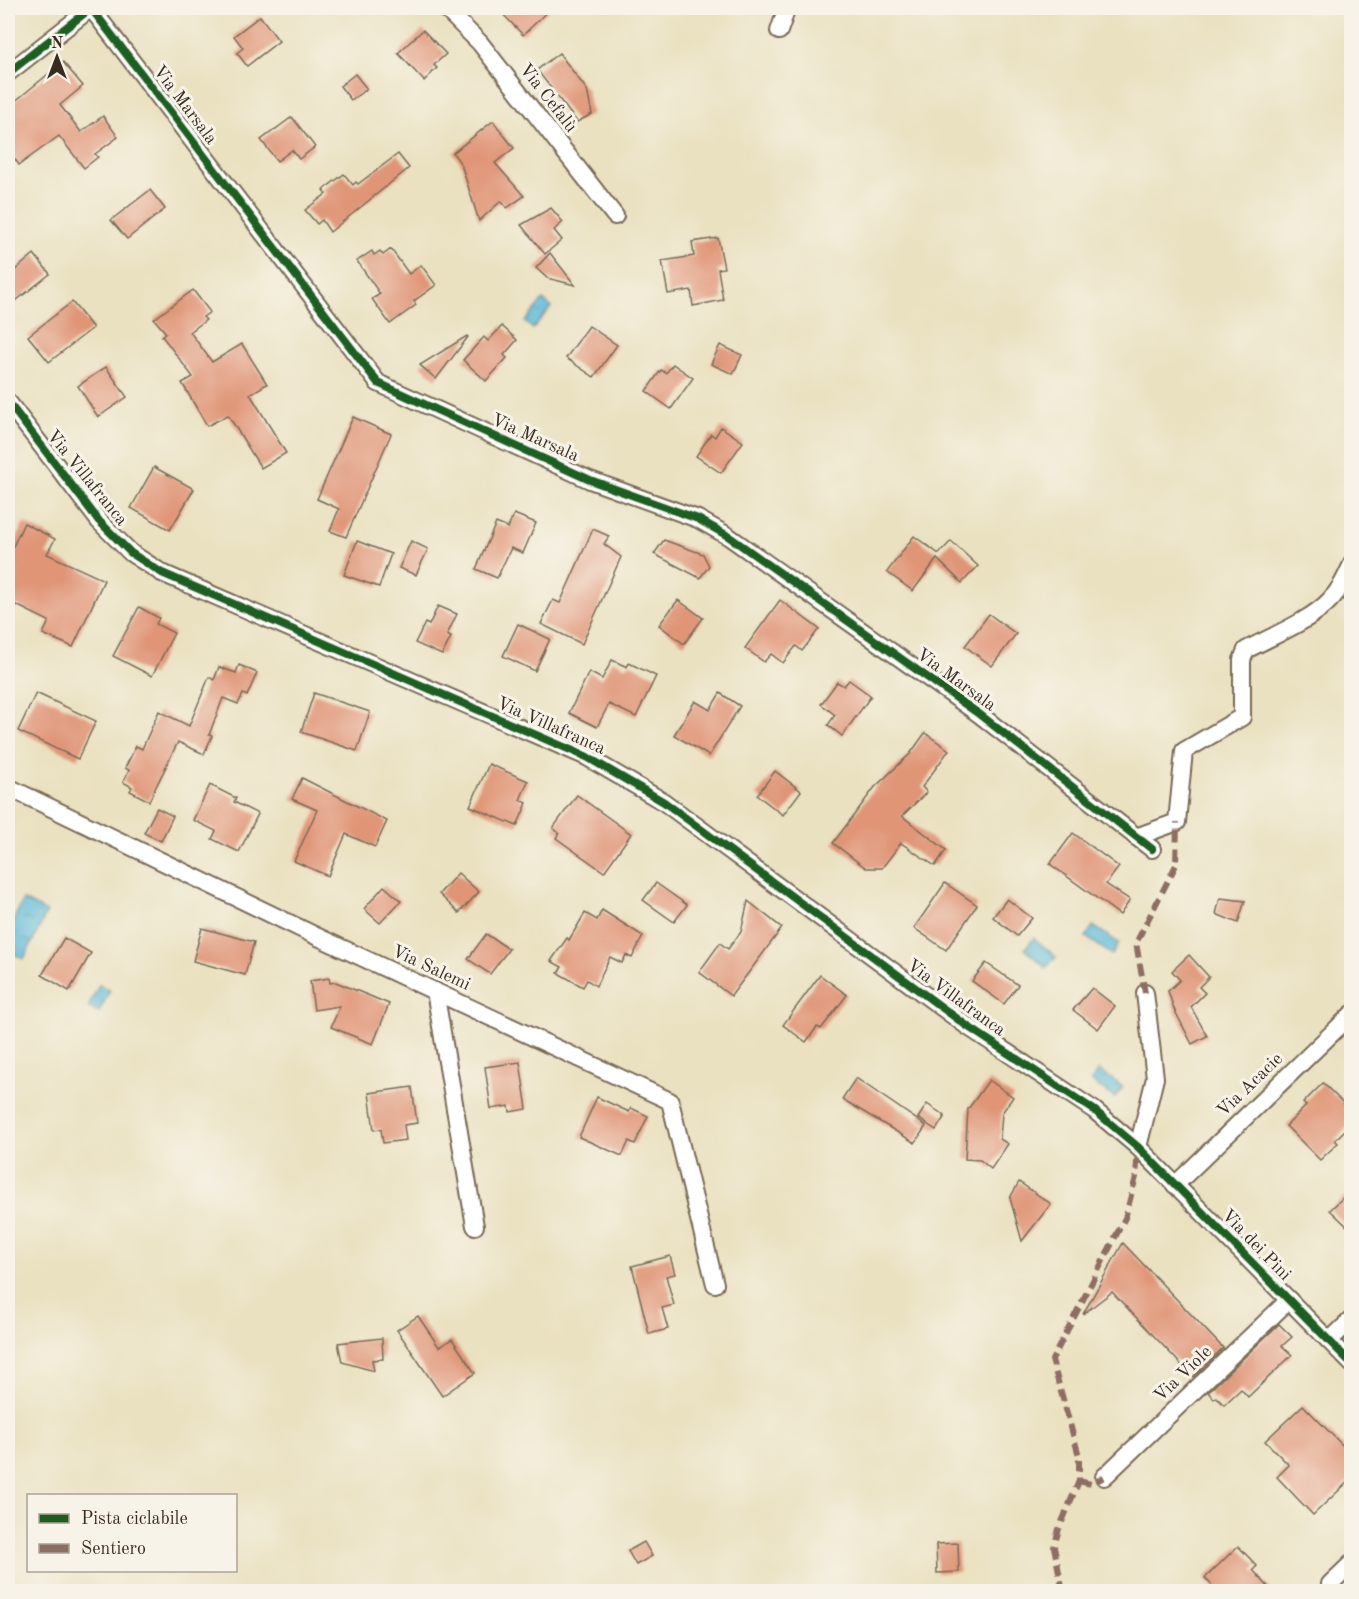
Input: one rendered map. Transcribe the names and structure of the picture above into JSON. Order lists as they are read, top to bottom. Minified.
{"streets":{"street":["Via Cefalù","Via Marsala","Via Villafranca","Via Salemi","Via Acacie","Via dei Pini","Via Viole"]},"crossings":[["Via Villafranca","Via dei Pini"],["Via Acacie","Via dei Pini"],["Via dei Pini","Via Viole"]],"legend":["Pista ciclabile","Sentiero"],"north":"top"}
